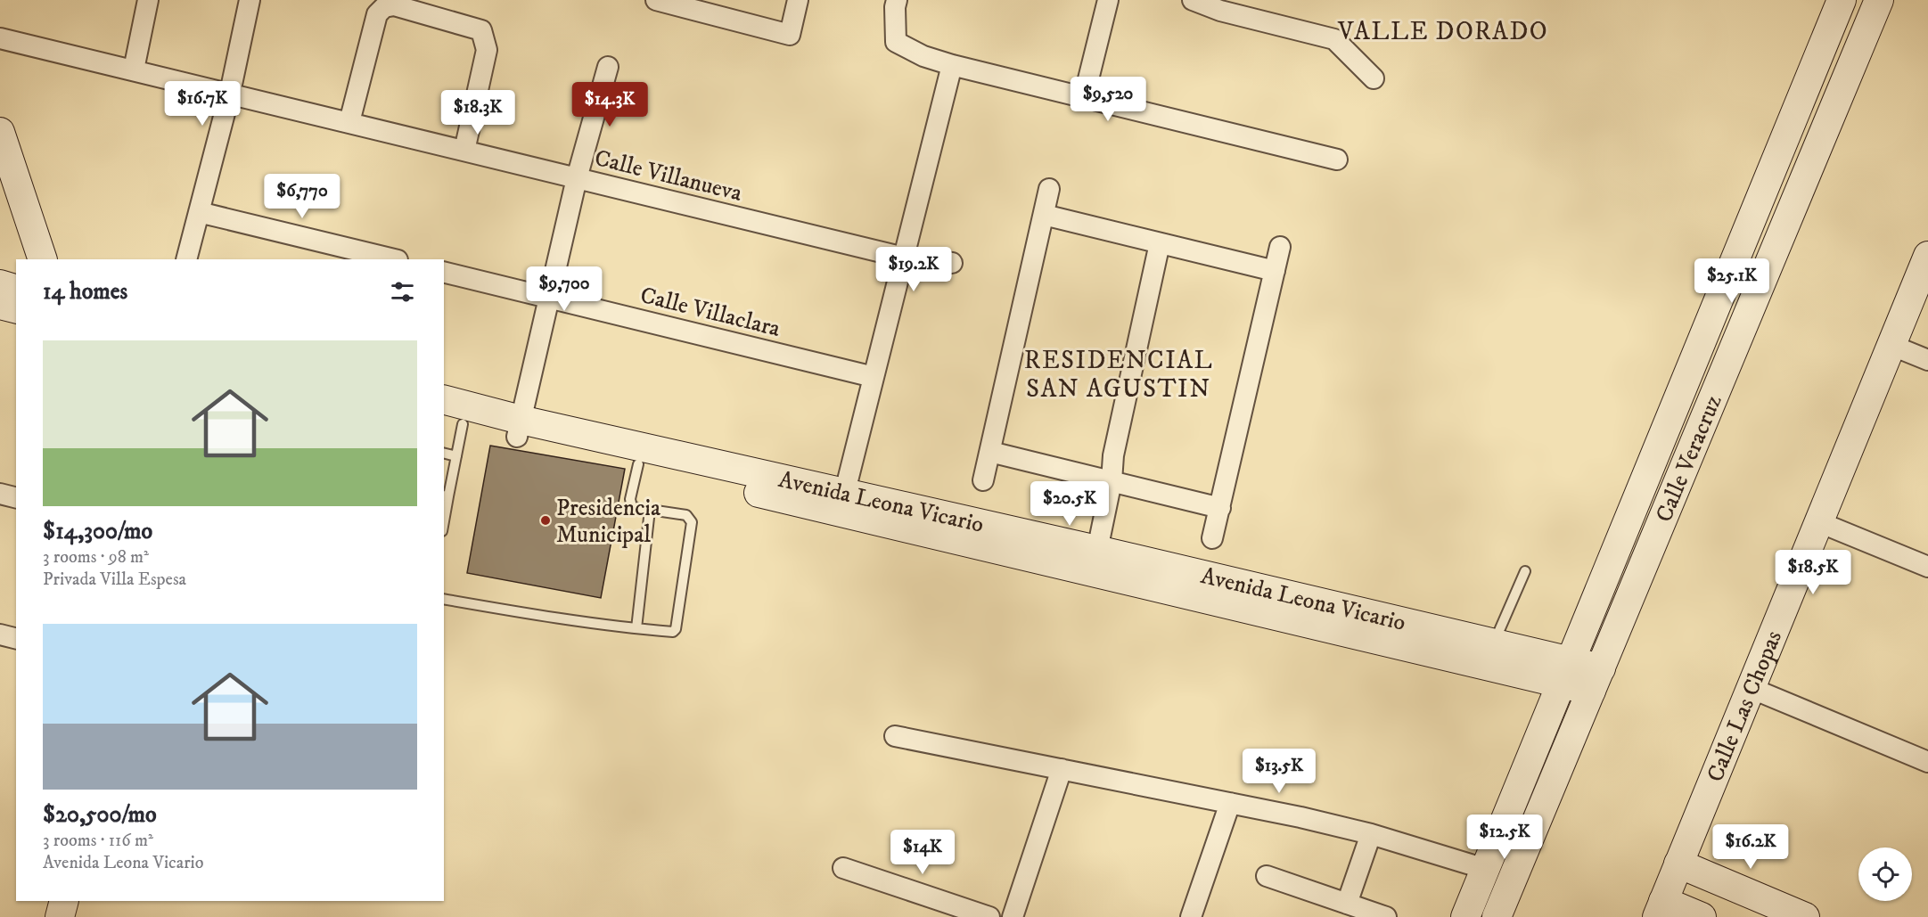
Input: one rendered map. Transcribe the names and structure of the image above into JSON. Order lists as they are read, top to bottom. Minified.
{"streets":{"street":["Calle Villanueva","Calle Villaclara","Calle Veracruz","Avenida Leona Vicario","Calle Las Chopas"]},"crossings":[["Calle Veracruz","Avenida Leona Vicario"]],"districts":["VALLE DORADO","RESIDENCIAL SAN AGUSTIN"],"places":["Presidencia Municipal"],"page":{"price":["$9,520","$16.7K","$14.3K","$18.3K","$6,770","$19.2K","$25.1K","$9,700","$20.5K","$18.5K","$13.5K","$12.5K","$16.2K","$14K"],"heading":"14 homes","list":[{"name":"$14,300/mo","note":"3 rooms · 98 m² · Privada Villa Espesa"},{"name":"$20,500/mo","note":"3 rooms · 116 m² · Avenida Leona Vicario"}]}}
